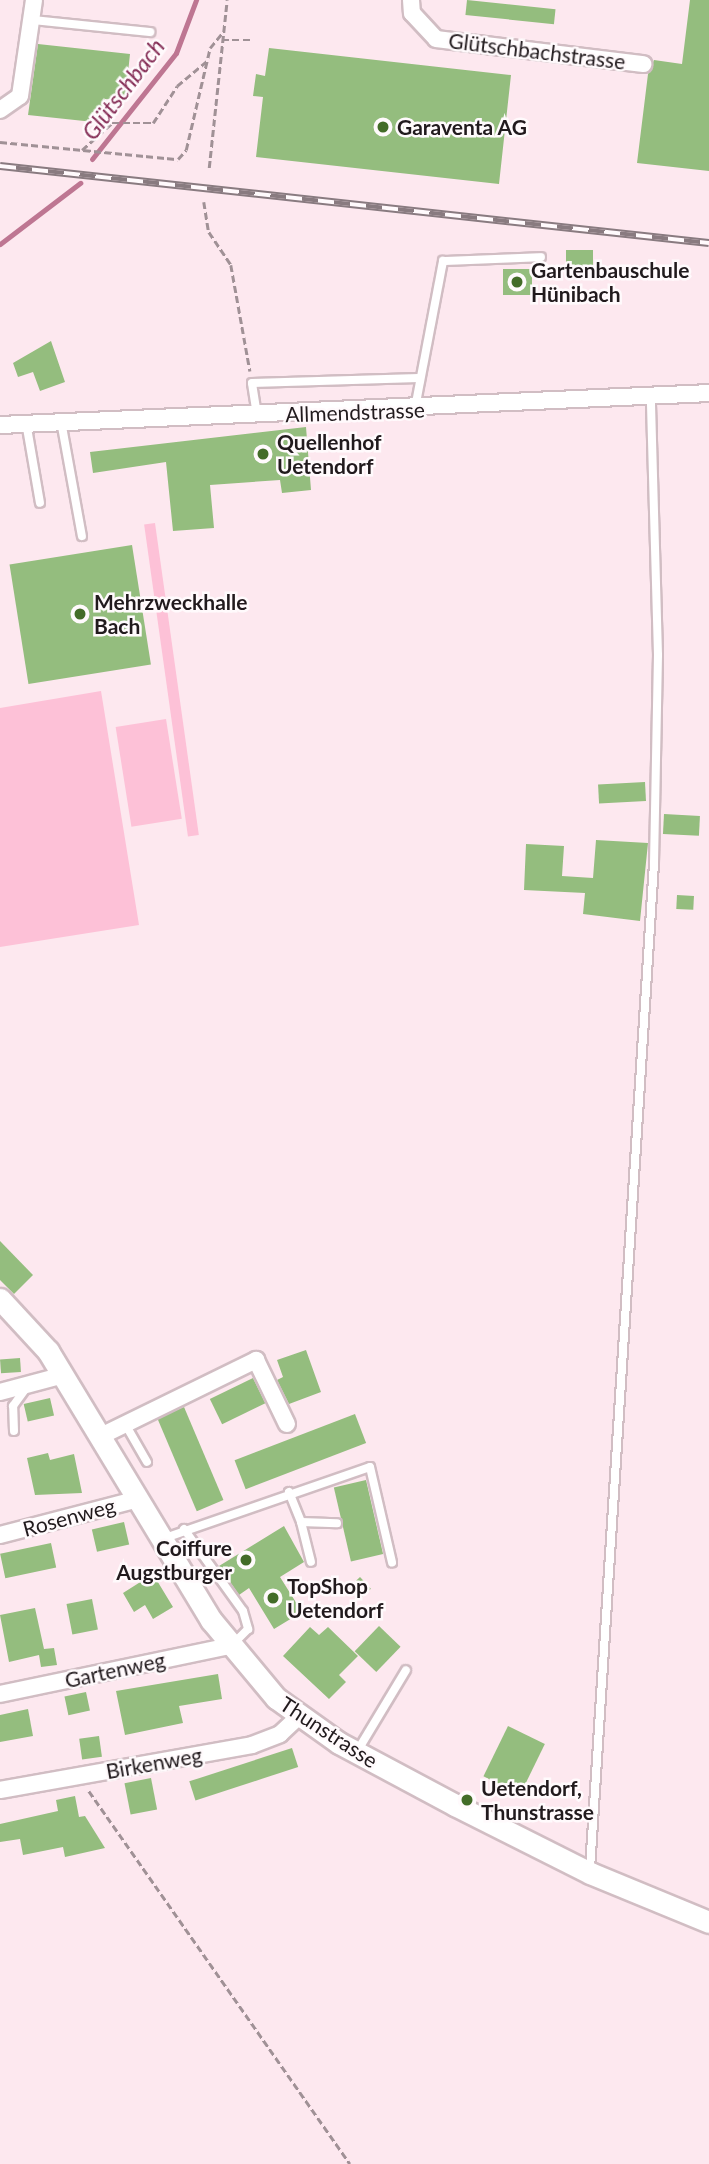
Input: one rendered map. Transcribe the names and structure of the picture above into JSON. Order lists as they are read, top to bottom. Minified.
{"streets":{"main road":["Thunstrasse"],"street":["Glütschbachstrasse","Allmendstrasse","Rosenweg","Gartenweg","Birkenweg"]},"crossings":[["Rosenweg","Thunstrasse"],["Gartenweg","Thunstrasse"],["Thunstrasse","Birkenweg"]],"water":["Glütschbach"],"places":["Garaventa AG","Gartenbauschule Hünibach","Quellenhof Uetendorf","Mehrzweckhalle Bach","Coiffure Augstburger","TopShop Uetendorf","Uetendorf, Thunstrasse"]}
